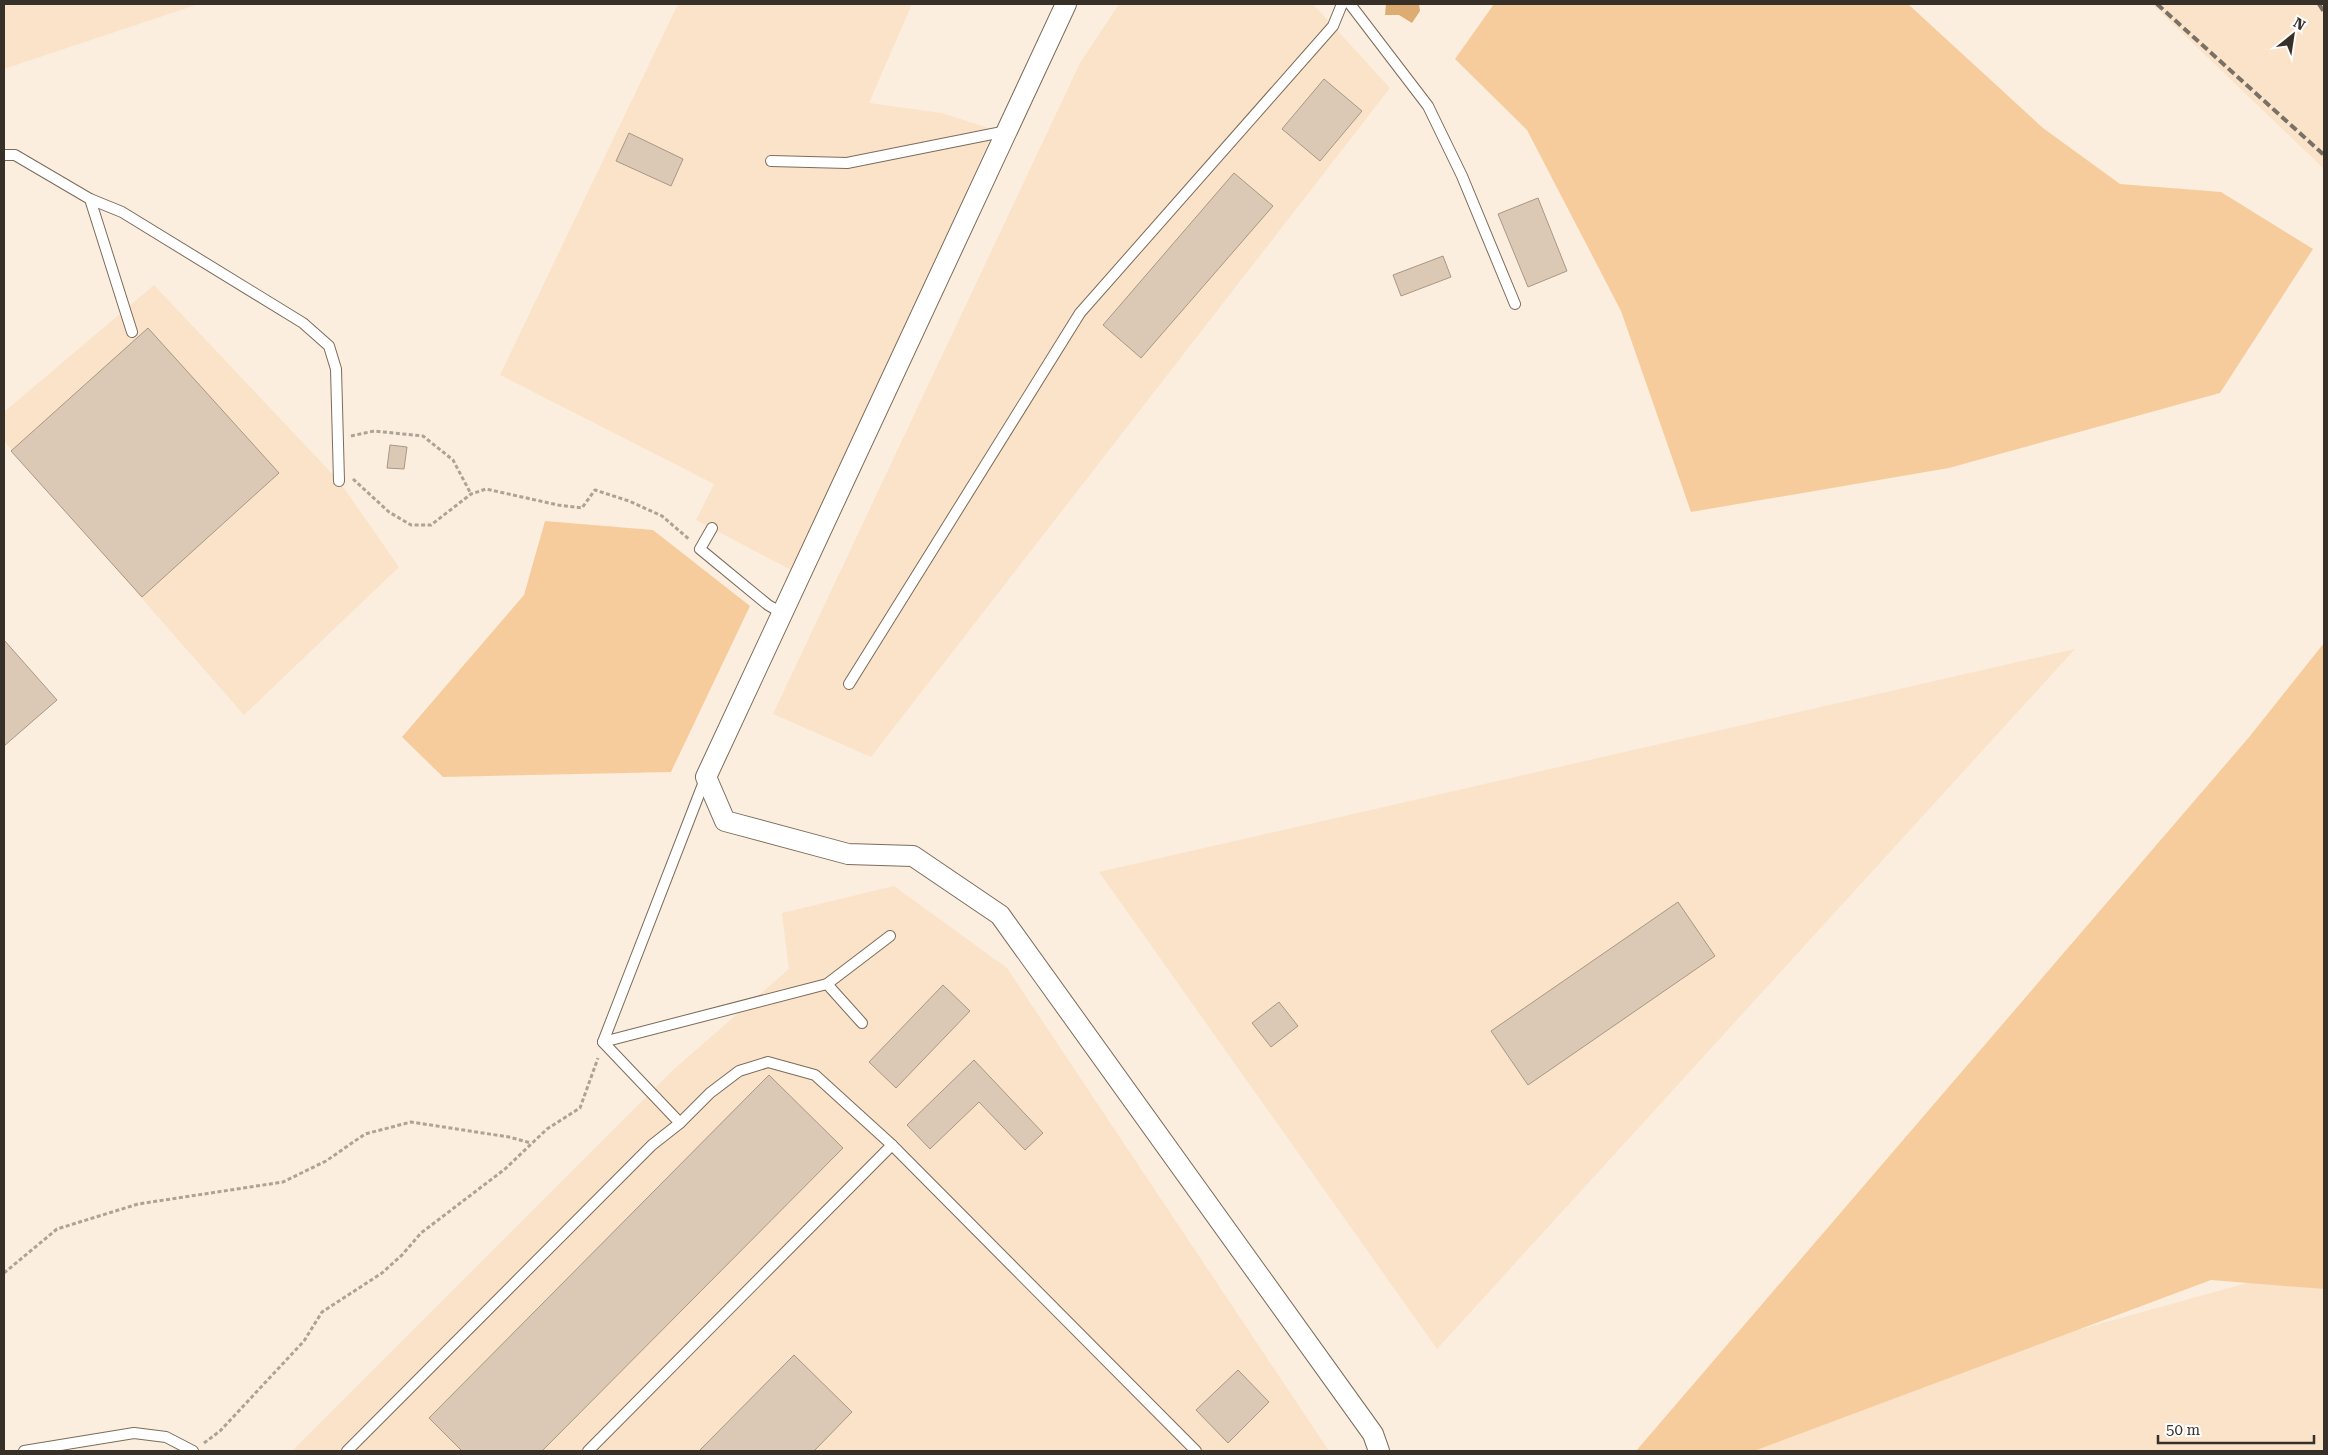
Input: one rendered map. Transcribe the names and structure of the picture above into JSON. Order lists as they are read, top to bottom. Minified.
{"scale_bar":"50 m","north":"top right"}
